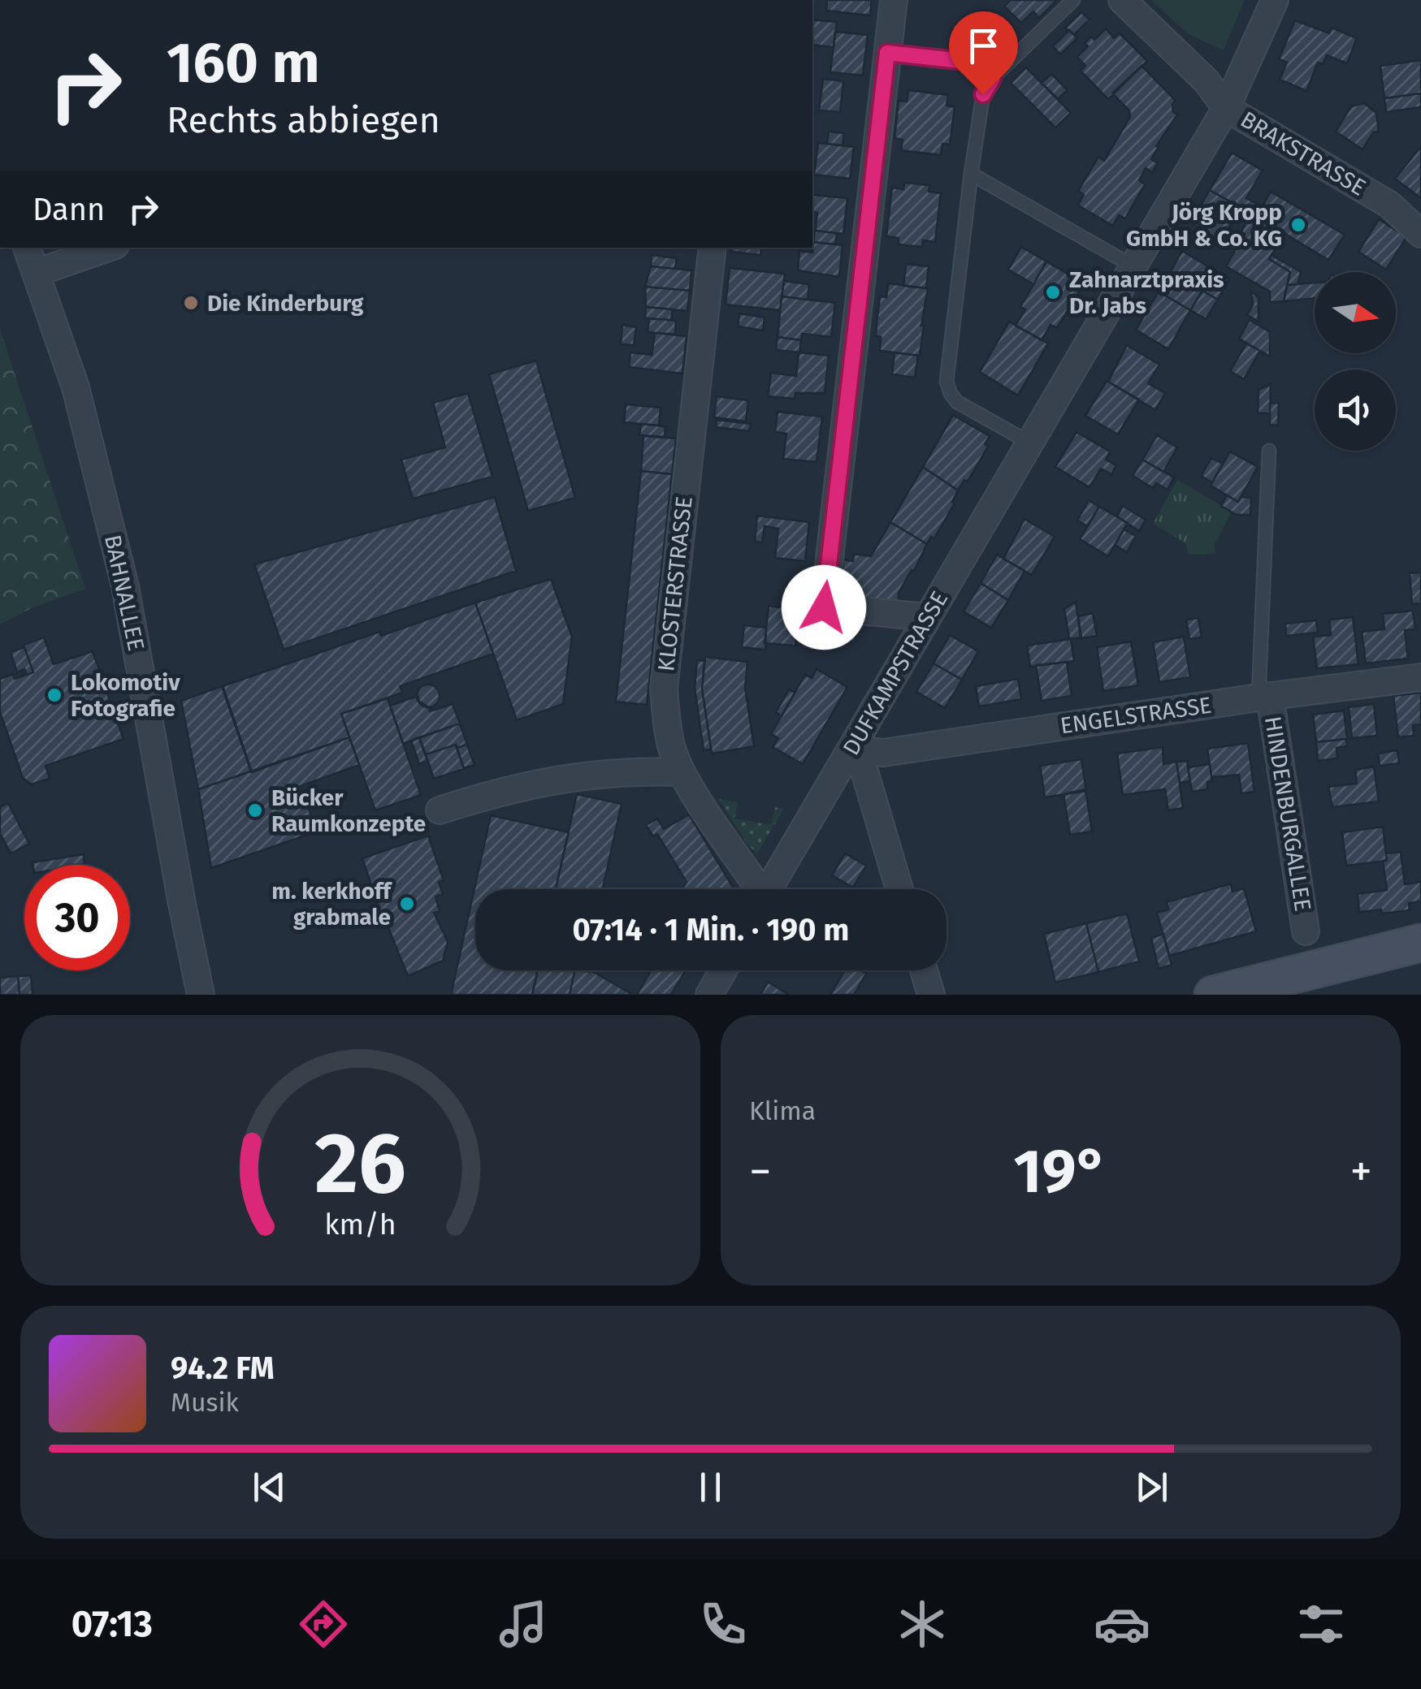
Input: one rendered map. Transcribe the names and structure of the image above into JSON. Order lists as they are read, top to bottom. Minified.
{"streets":{"street":["BRAKSTRASSE","KLOSTERSTRASSE","BAHNALLEE","DUFKAMPSTRASSE","ENGELSTRASSE","HINDENBURGALLEE"]},"crossings":[["BRAKSTRASSE","DUFKAMPSTRASSE"],["DUFKAMPSTRASSE","ENGELSTRASSE"],["ENGELSTRASSE","HINDENBURGALLEE"]],"places":["Jörg Kropp GmbH & Co. KG","Zahnarztpraxis Dr. Jabs","Die Kinderburg","Lokomotiv Fotografie","Bücker Raumkonzepte","m. kerkhoff grabmale"],"north":"right","page":{"turn":["160 m","Rechts abbiegen"],"then":"Dann","limit":"30","trip":"07:14 · 1 Min. · 190 m","tile":"Klima","heat":["−","19°","+"],"song":["94.2 FM","Musik"],"tabs":"07:13","gauge":["26","km/h"]}}
